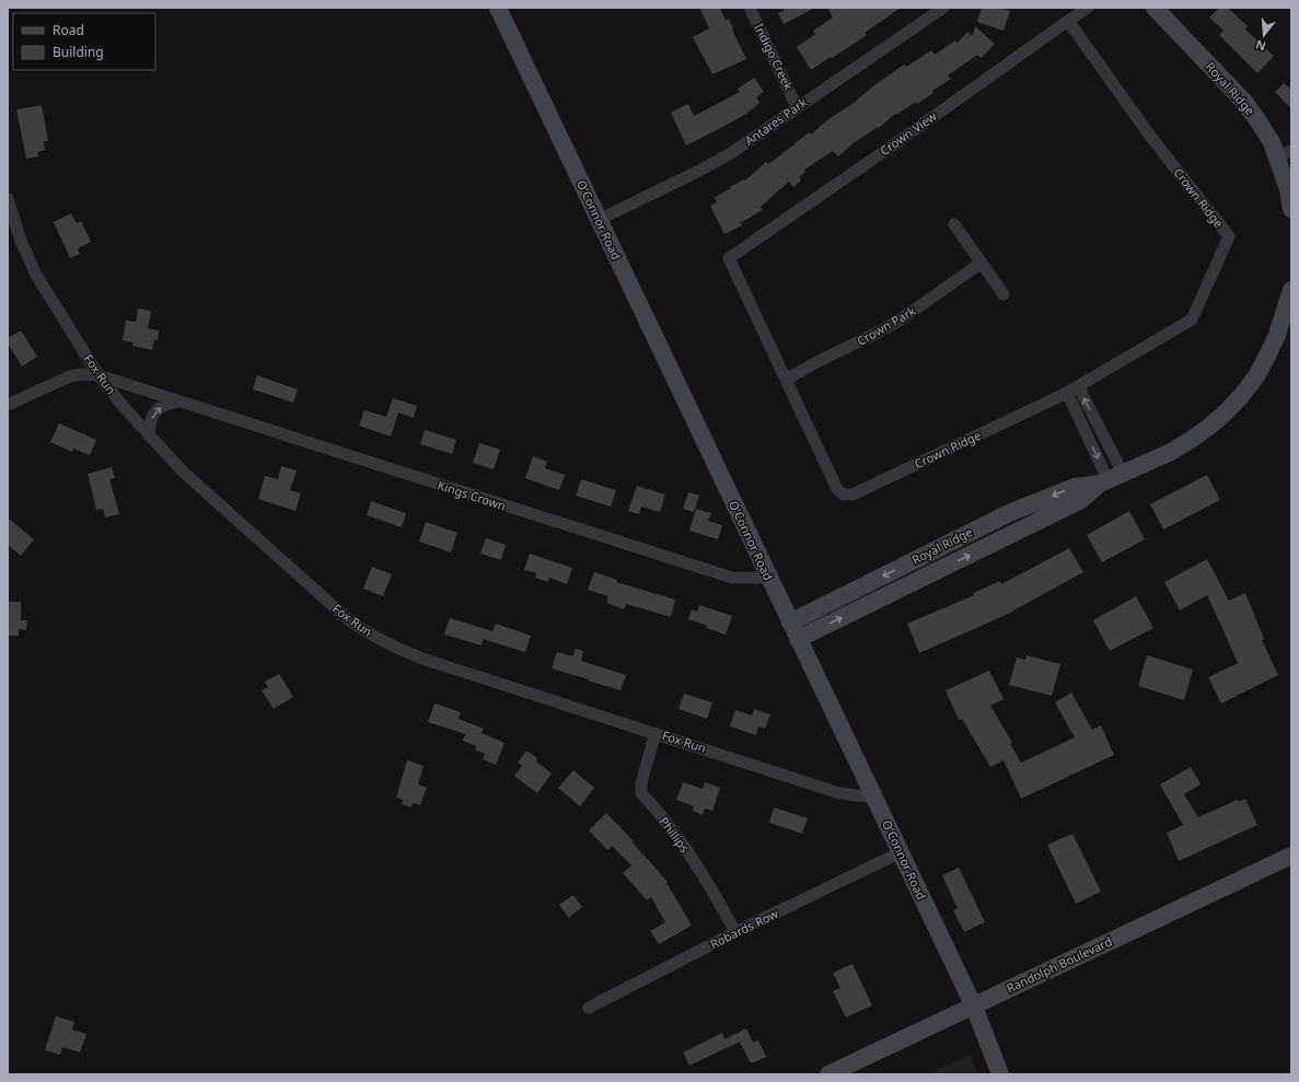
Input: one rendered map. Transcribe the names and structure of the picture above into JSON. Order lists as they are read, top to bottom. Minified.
{"streets":{"main road":["Royal Ridge","O'Connor Road","Randolph Boulevard"],"street":["Indigo Creek","Antares Park","Crown View","Crown Ridge","Crown Park","Fox Run","Kings Crown","Phillips","Robards Row"]},"crossings":[["Indigo Creek","Antares Park"],["Royal Ridge","O'Connor Road"],["Antares Park","O'Connor Road"],["Crown View","Crown Ridge"],["Crown View","Crown Park"],["Crown Ridge","Crown Park"],["O'Connor Road","Fox Run"],["O'Connor Road","Kings Crown"],["O'Connor Road","Robards Row"],["O'Connor Road","Randolph Boulevard"],["Fox Run","Kings Crown"],["Fox Run","Phillips"],["Phillips","Robards Row"]],"legend":["Road","Building"],"north":"bottom"}
